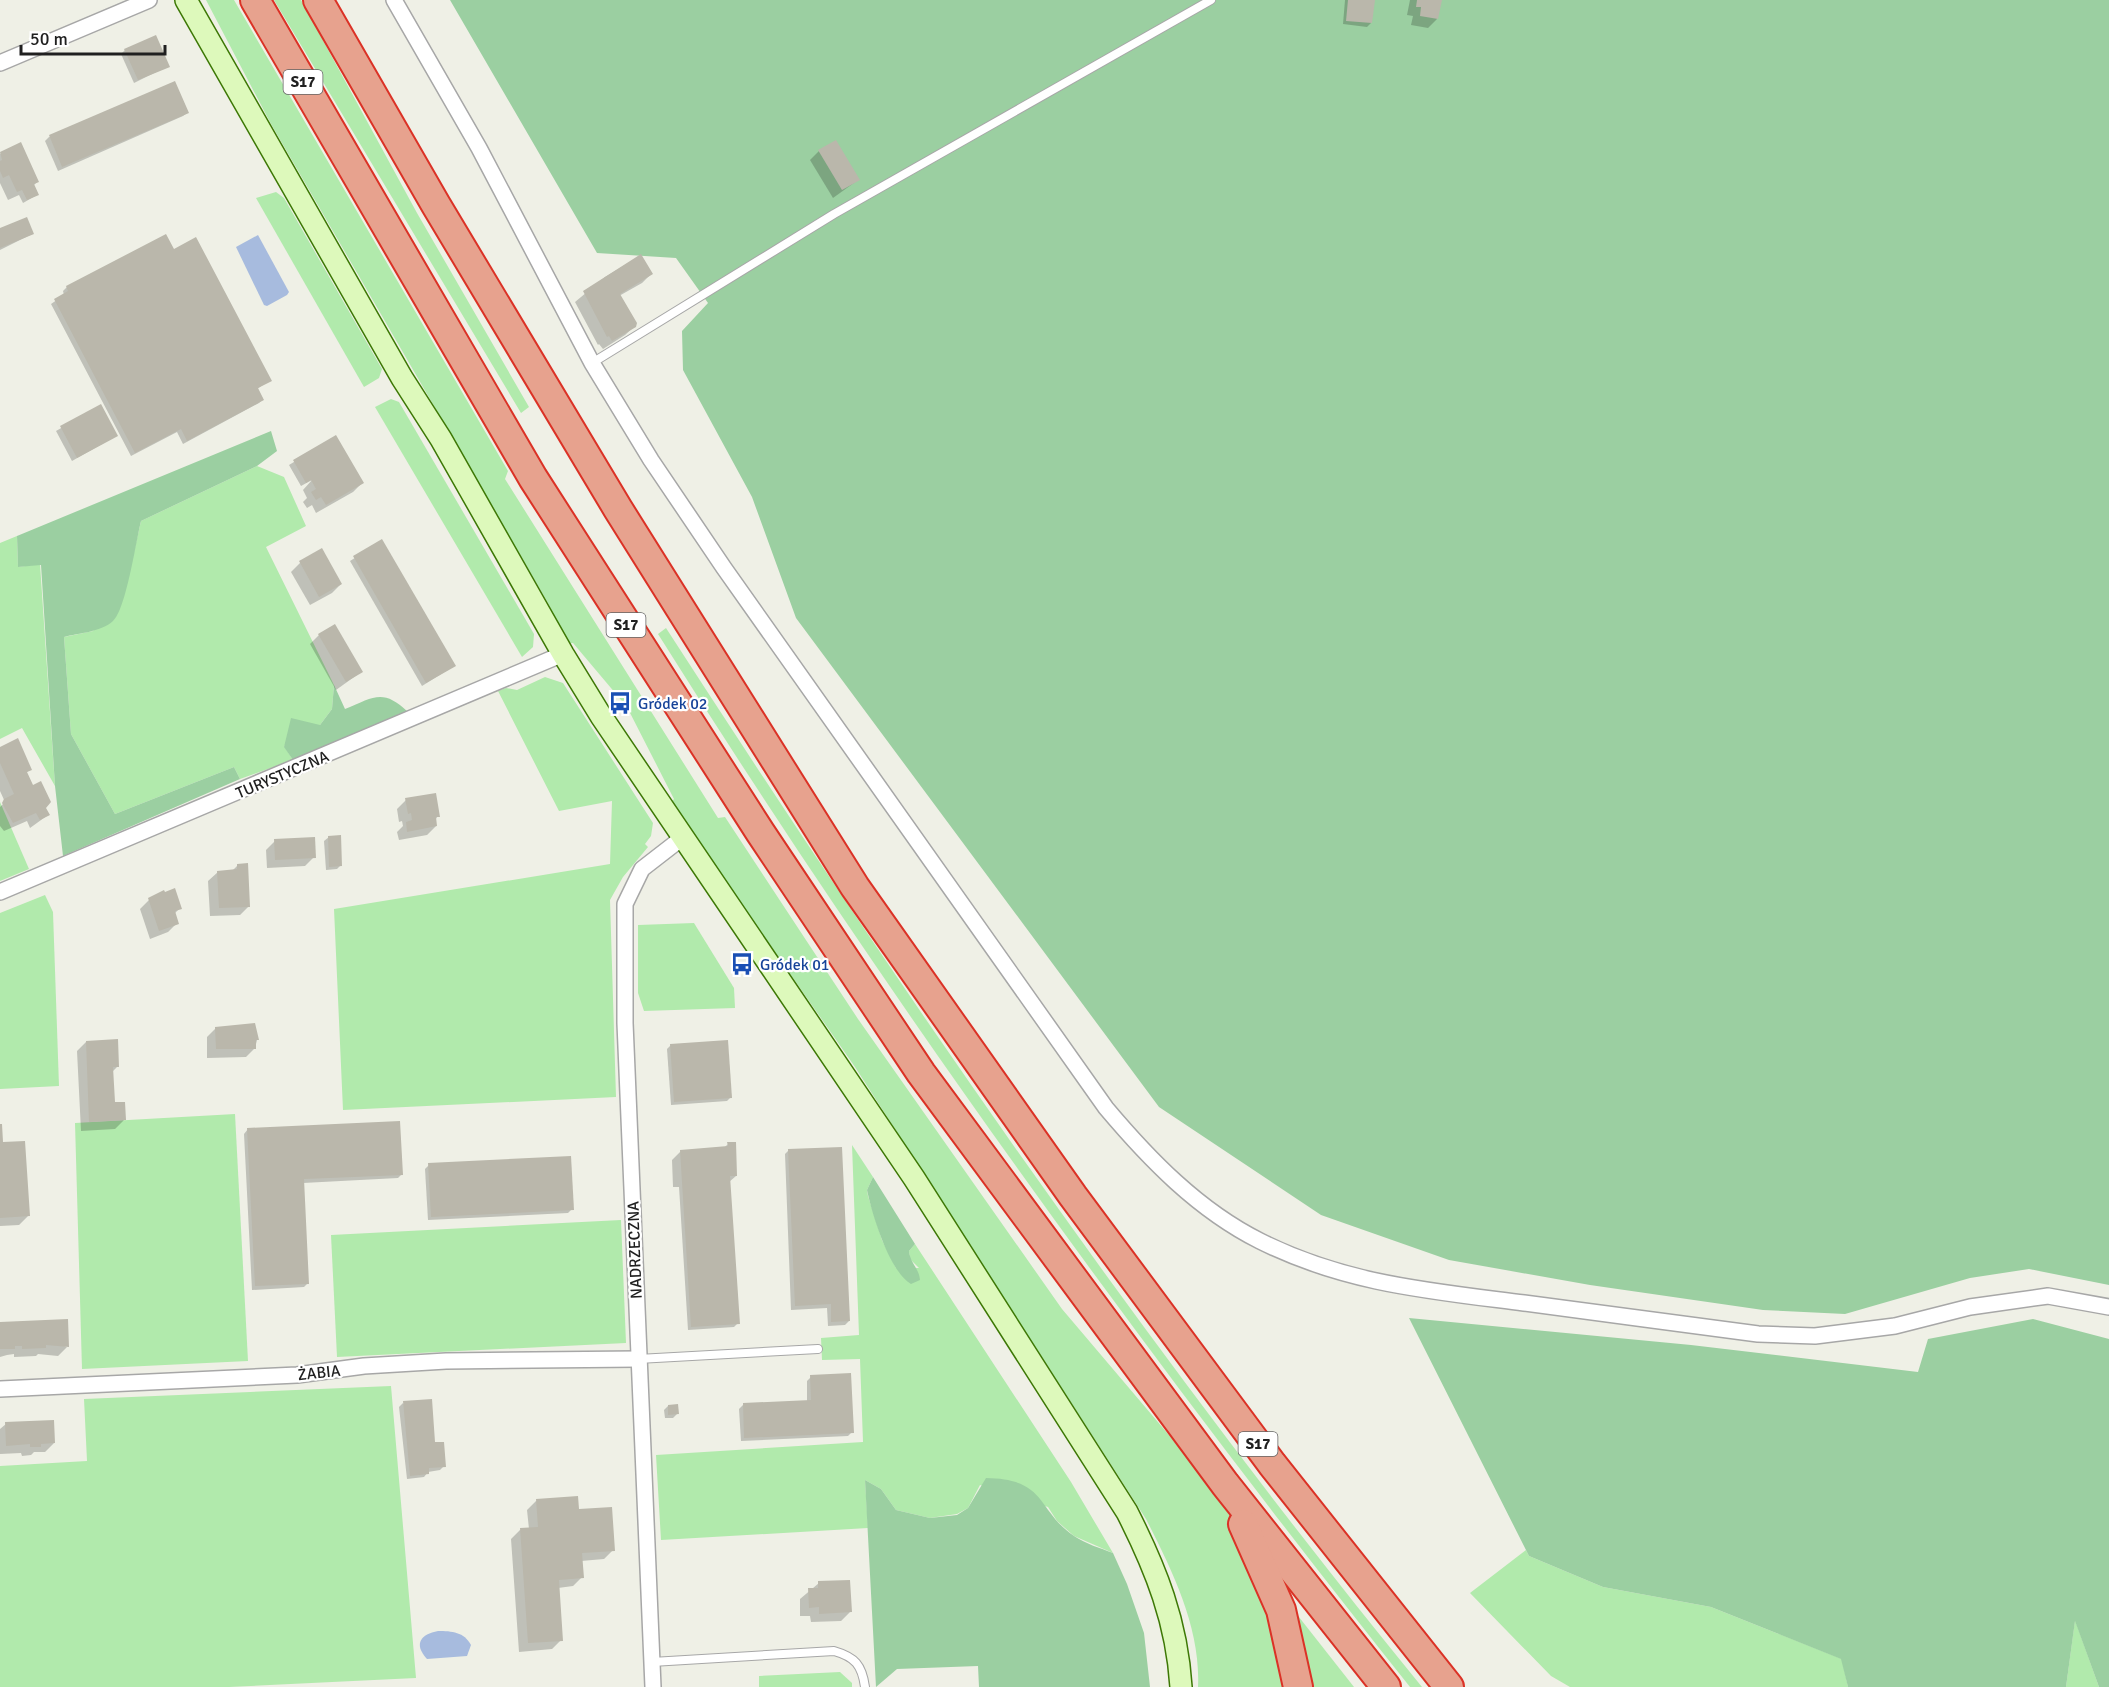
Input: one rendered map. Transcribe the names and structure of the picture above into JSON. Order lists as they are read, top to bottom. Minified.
{"streets":{"highway":["S17"],"street":["TURYSTYCZNA","NADRZECZNA","ŻABIA"]},"crossings":[["NADRZECZNA","ŻABIA"]],"places":{"bus stop":["Gródek 02","Gródek 01"]},"scale_bar":"50 m"}
